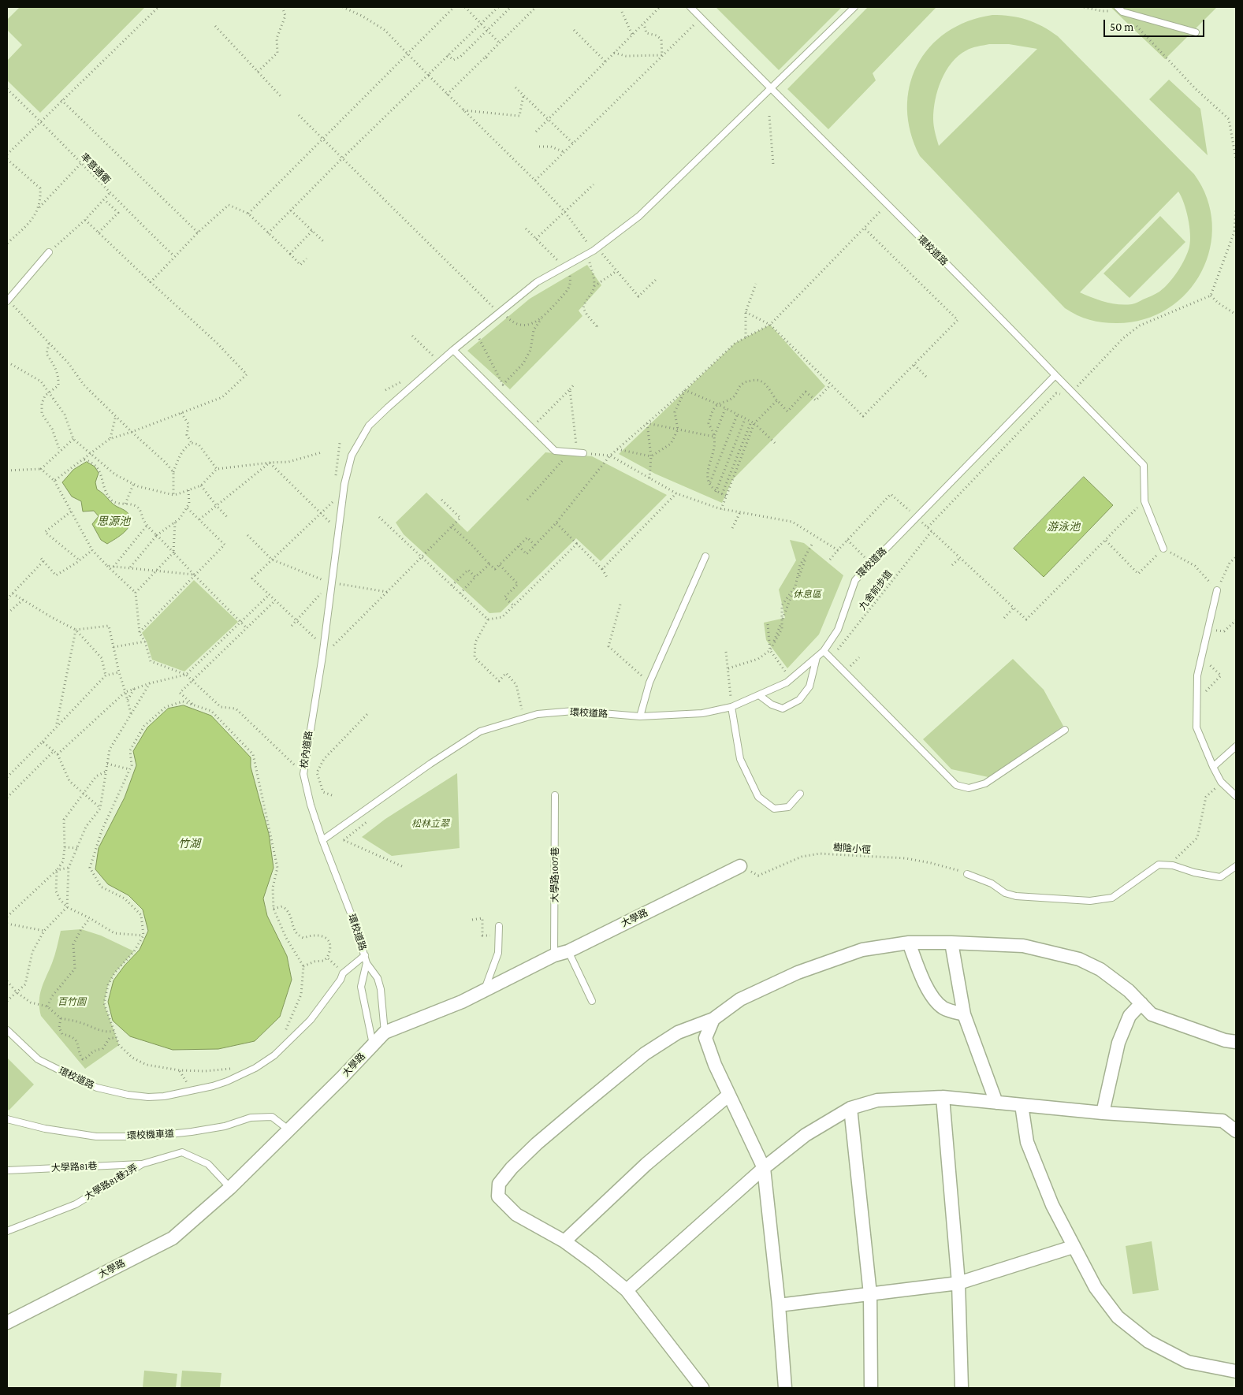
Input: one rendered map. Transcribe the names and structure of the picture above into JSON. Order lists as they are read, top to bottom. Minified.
{"streets":{"street":["大學路"],"lane":["環校道路","校內道路","大學路1007巷","環校機車道","大學路81巷","大學路81巷2弄"],"path":["率意通衢","九舍前步道","樹陰小徑"]},"crossings":[["環校道路","校內道路"],["樹陰小徑","大學路"],["大學路1007巷","大學路"],["大學路","環校機車道"],["大學路","大學路81巷2弄"],["大學路81巷","大學路81巷2弄"]],"water":["思源池","游泳池","竹湖"],"parks":["休息區","松林立翠","百竹園"],"scale_bar":"50 m"}
